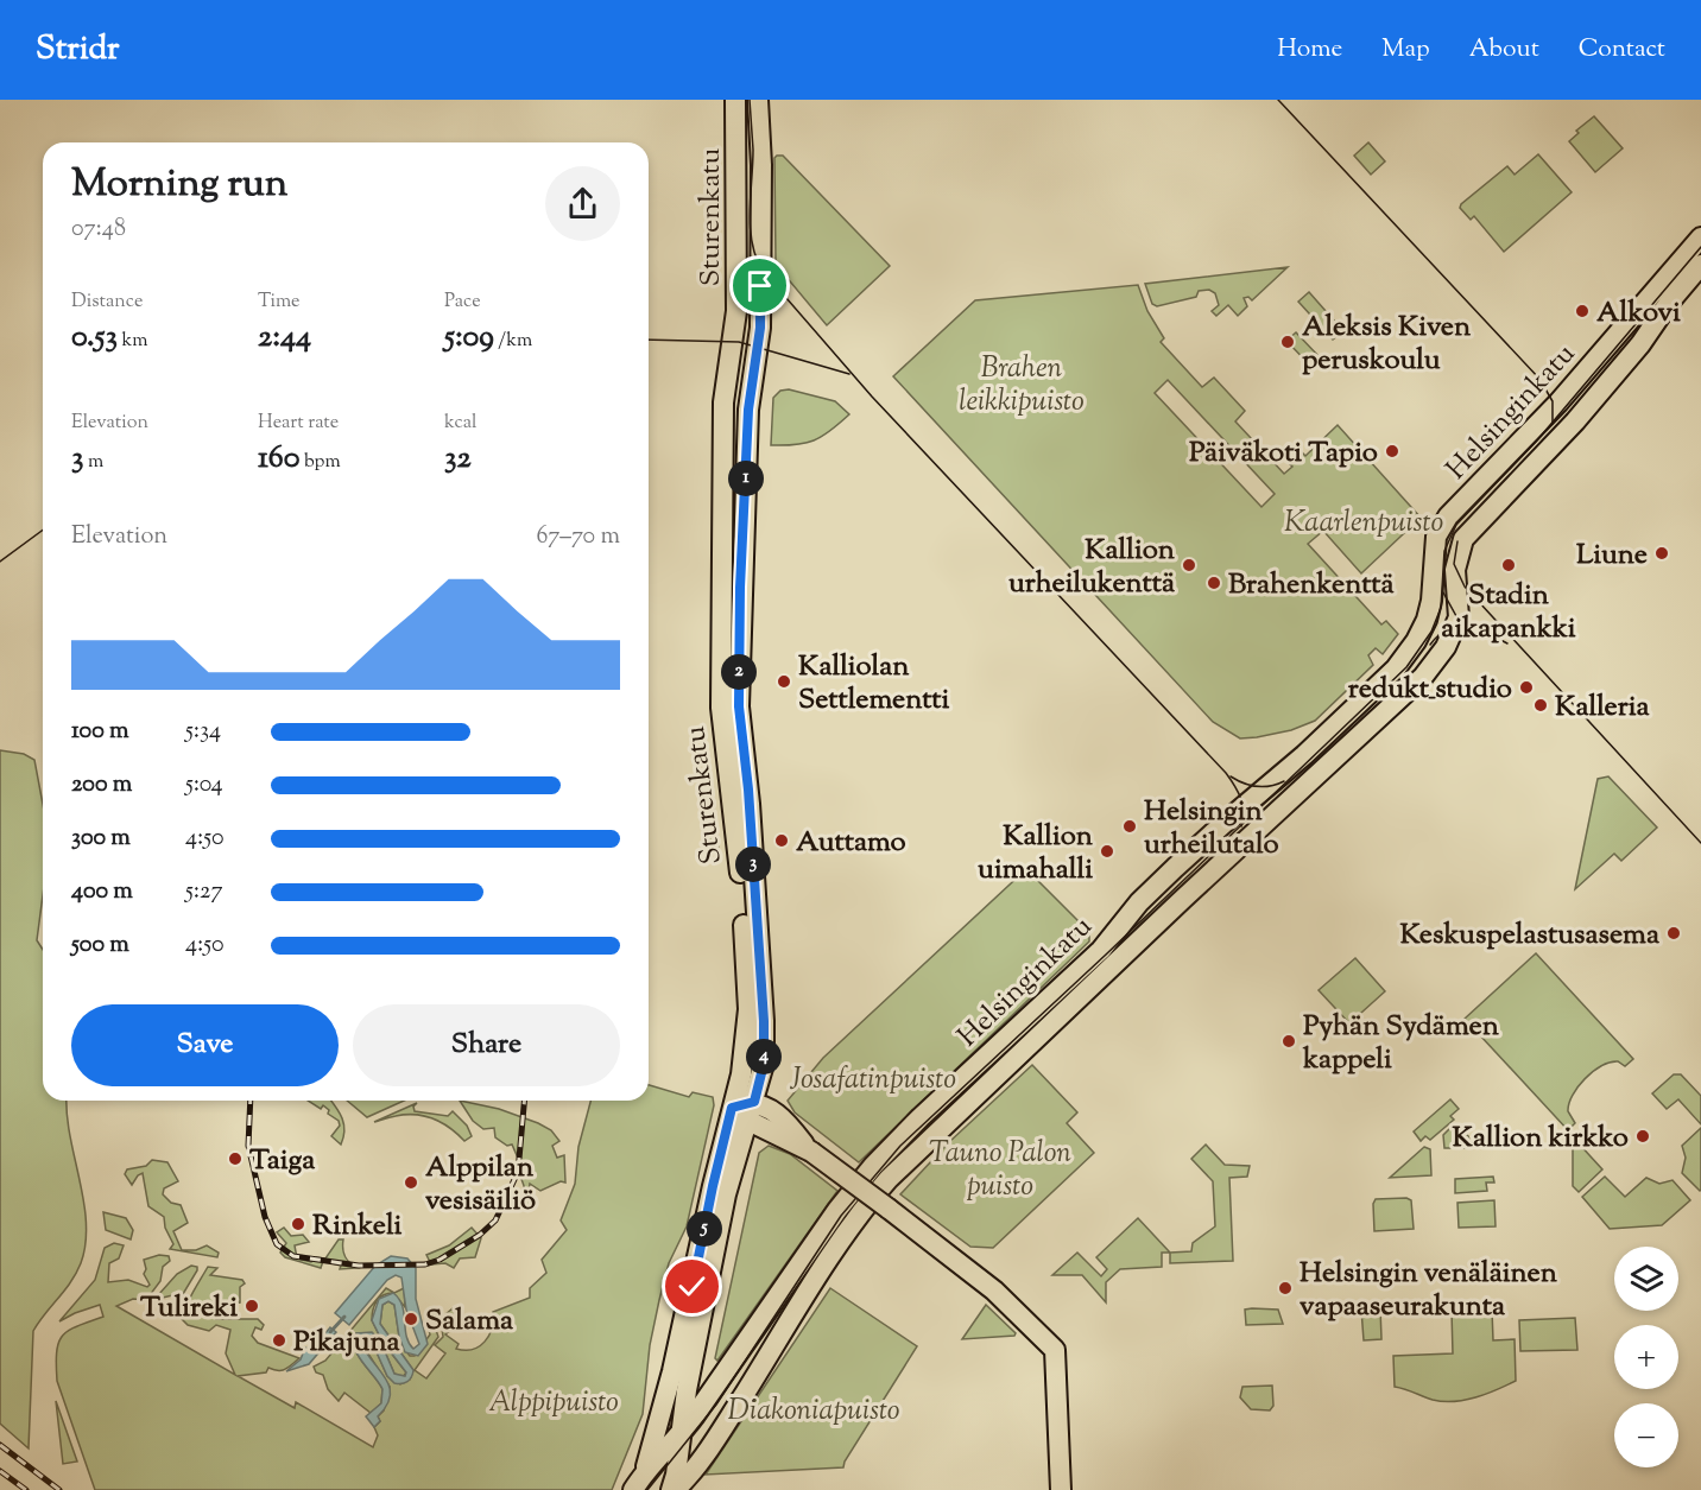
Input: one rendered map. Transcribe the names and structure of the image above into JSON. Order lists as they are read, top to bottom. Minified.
{"streets":{"main road":["Sturenkatu","Helsinginkatu"]},"crossings":[["Sturenkatu","Helsinginkatu"]],"parks":["Brahen leikkipuisto","Kaarlenpuisto","Josafatinpuisto","Tauno Palon puisto","Alppipuisto","Diakoniapuisto"],"places":["Alkovi","Aleksis Kiven peruskoulu","Päiväkoti Tapio","Liune","Kallion urheilukenttä","Stadin aikapankki","Brahenkenttä","Kalliolan Settlementti","redukt_studio","Kalleria","Helsingin urheilutalo","Auttamo","Kallion uimahalli","Keskuspelastusasema","Pyhän Sydämen kappeli","Kallion kirkko","Taiga","Alppilan vesisäiliö","Rinkeli","Helsingin venäläinen vapaaseurakunta","Tulireki","Salama","Pikajuna"],"page":{"header":"Stridr","nav":["Home","Map","About","Contact"],"heading":["Morning run","07:48"],"stats":[["Distance","0.53 km"],["Time","2:44"],["Pace","5:09 /km"],["Elevation","3 m"],["Heart rate","160 bpm"],["kcal","32"]],"pins":["1","2","3","4","5"],"chart":["Elevation","67–70 m"],"list":[{"name":"100 m","note":"5:34"},{"name":"200 m","note":"5:04"},{"name":"300 m","note":"4:50"},{"name":"400 m","note":"5:27"},{"name":"500 m","note":"4:50"}],"buttons":["Save","Share"],"map_buttons":["+","−"]}}
